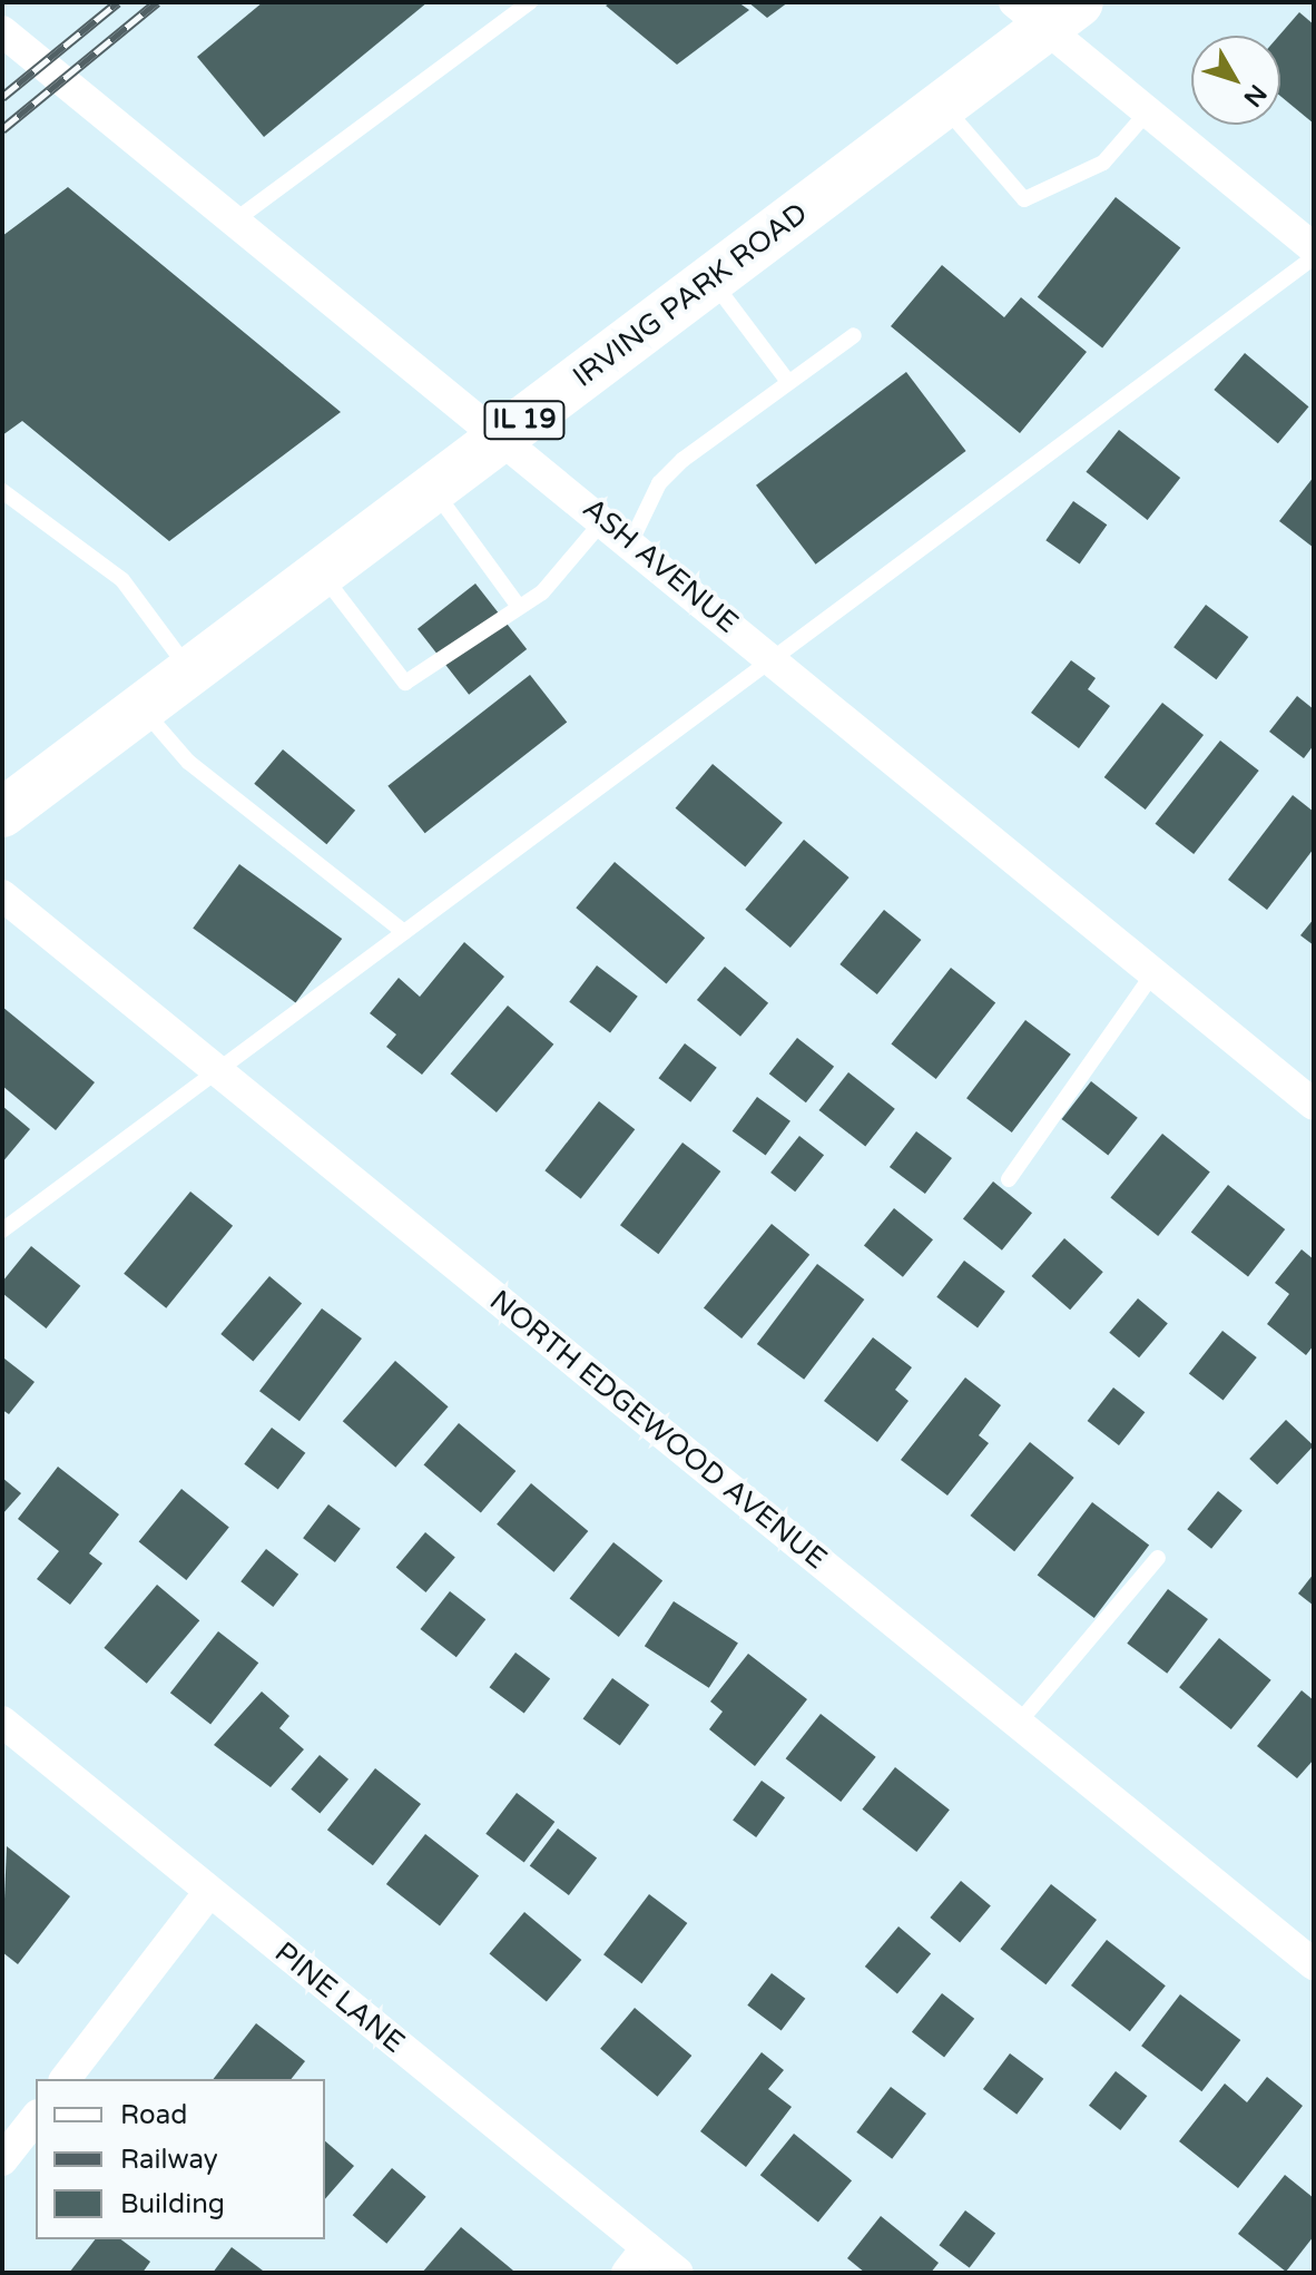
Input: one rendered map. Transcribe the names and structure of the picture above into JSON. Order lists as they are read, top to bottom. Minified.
{"streets":{"main road":["IRVING PARK ROAD","IL 19"],"street":["ASH AVENUE","NORTH EDGEWOOD AVENUE","PINE LANE"]},"crossings":[["IRVING PARK ROAD","ASH AVENUE"]],"legend":["Road","Railway","Building"],"north":"bottom right"}
